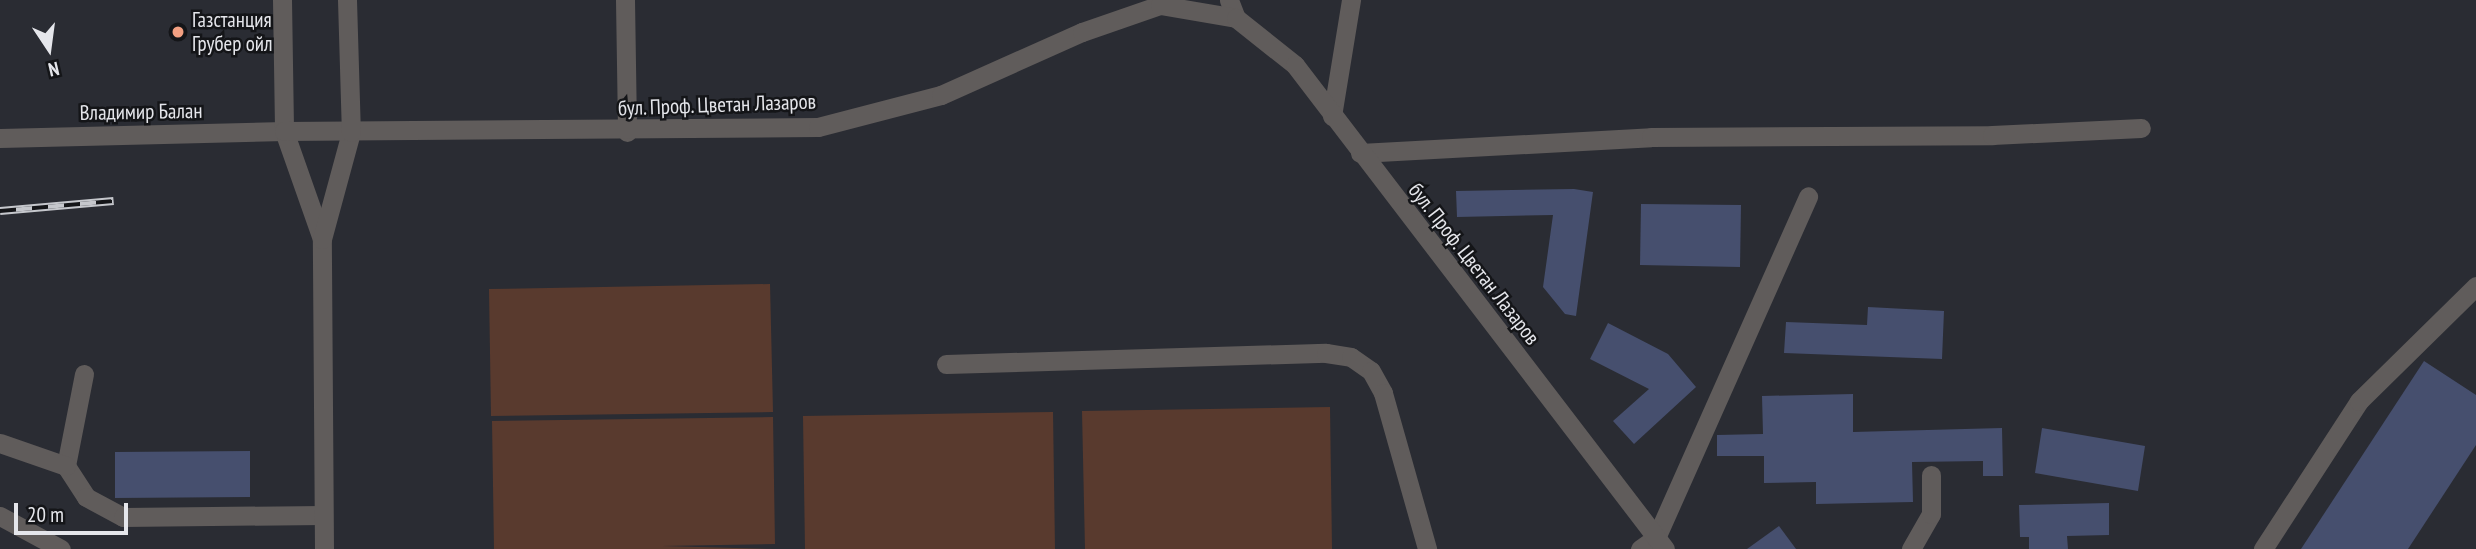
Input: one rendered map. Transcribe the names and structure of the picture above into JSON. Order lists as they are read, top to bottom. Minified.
{"streets":{"street":["бул. Проф. Цветан Лазаров","Владимир Балан"]},"crossings":[["бул. Проф. Цветан Лазаров","Владимир Балан"]],"places":["Газстанция Грубер ойл"],"scale_bar":"20 m","north":"bottom"}
